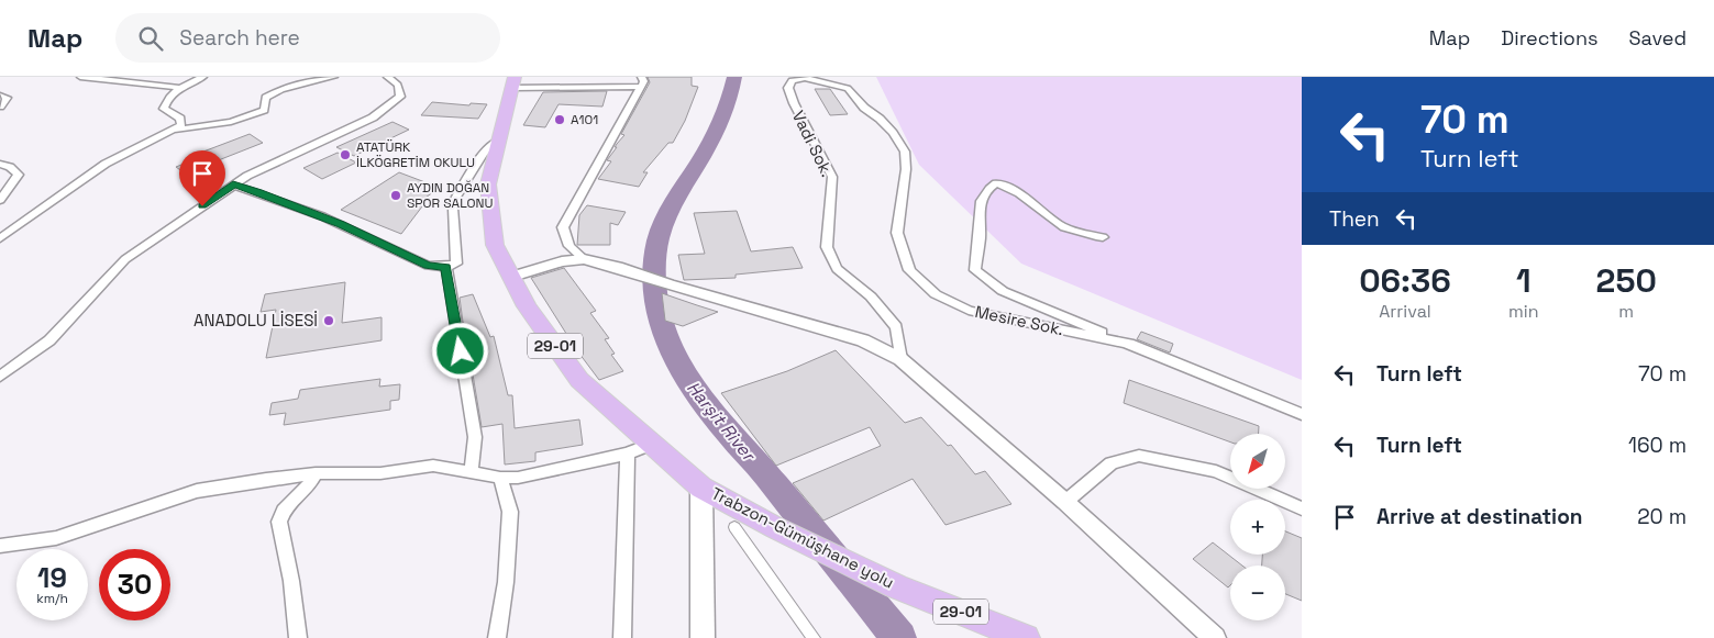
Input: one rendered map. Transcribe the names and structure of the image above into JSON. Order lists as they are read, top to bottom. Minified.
{"streets":{"main road":["29-01","Trabzon-Gümüşhane yolu"],"street":["Vadi Sok.","Mesire Sok."]},"crossings":[["Vadi Sok.","Mesire Sok."]],"water":["Harşit River"],"places":["A101","ATATÜRK İLKÖGRETİM OKULU","AYDIN DOĞAN SPOR SALONU","ANADOLU LİSESİ"],"north":"bottom left","page":{"header":"Map","search":"Search here","nav":["Map","Directions","Saved"],"turn":["70 m","Turn left"],"then":"Then","eta":["06:36","Arrival","1","min","250","m"],"list":[{"name":"Turn left","value":"70 m"},{"name":"Turn left","value":"160 m"},{"name":"Arrive at destination","value":"20 m"}],"map_buttons":["+","−"],"speed":"19 km/h","limit":"30"}}
